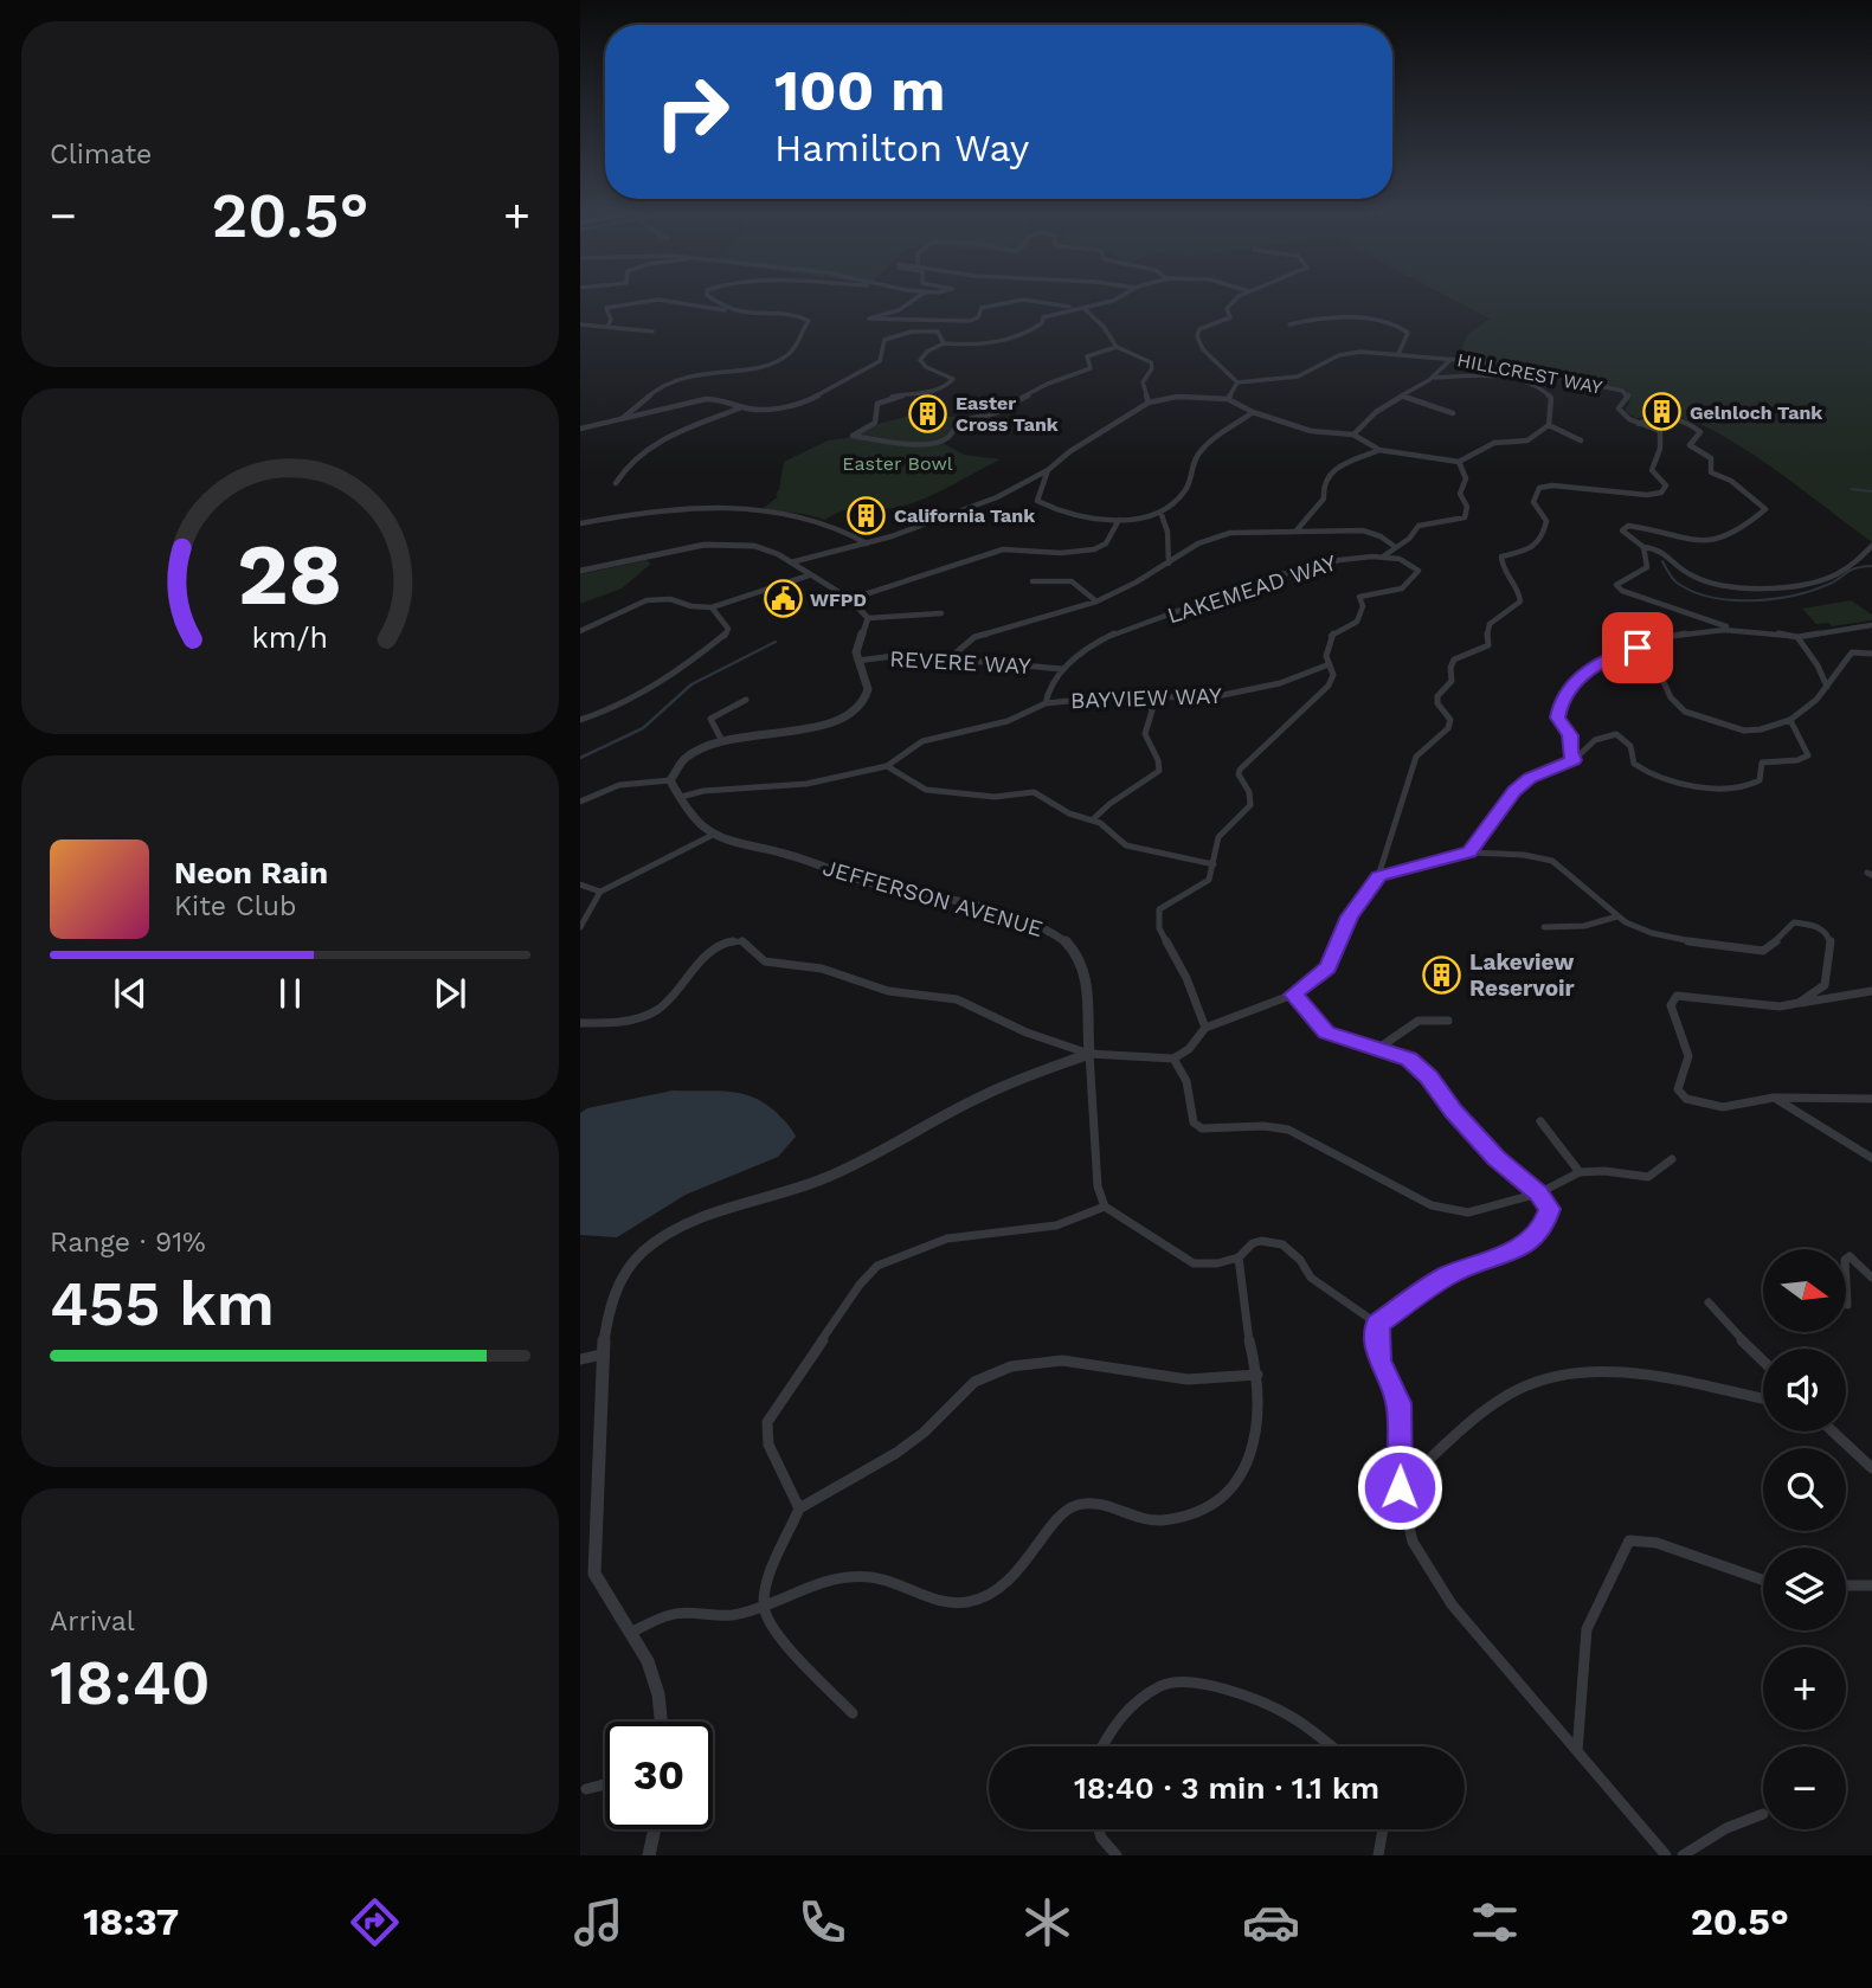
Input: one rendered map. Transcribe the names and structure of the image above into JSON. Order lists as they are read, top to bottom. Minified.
{"streets":{"street":["HILLCREST WAY","LAKEMEAD WAY","REVERE WAY","BAYVIEW WAY","JEFFERSON AVENUE"]},"crossings":[["LAKEMEAD WAY","REVERE WAY"],["LAKEMEAD WAY","BAYVIEW WAY"],["BAYVIEW WAY","JEFFERSON AVENUE"]],"parks":["Easter Bowl"],"places":{"building":["Gelnloch Tank","Easter Cross Tank","California Tank","Lakeview Reservoir"],"public building":["WFPD"]},"north":"right","page":{"tile":["Climate",["Range · 91%","455 km"],["Arrival","18:40"]],"turn":["100 m","Hamilton Way"],"heat":["−","20.5°","+"],"song":["Neon Rain","Kite Club"],"map_buttons":["+","−"],"limit":"30","trip":"18:40 · 3 min · 1.1 km","tabs":["18:37","20.5°"],"gauge":["28","km/h"]}}
